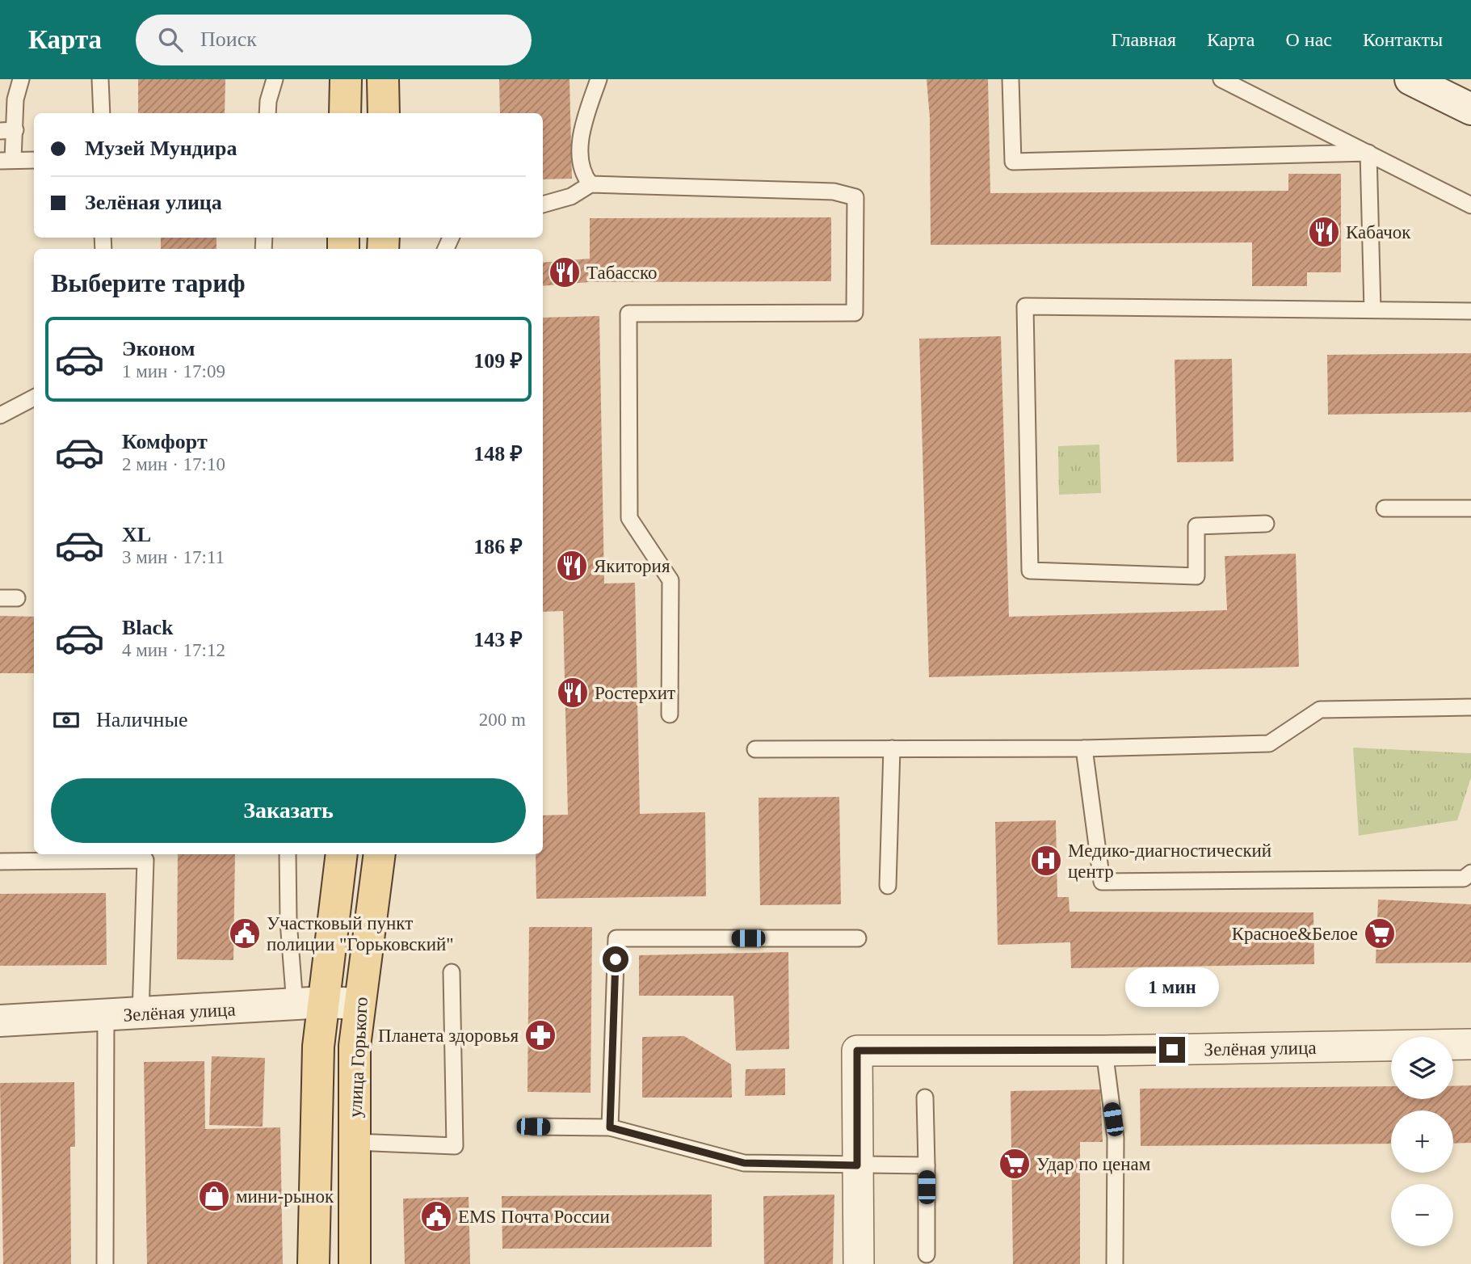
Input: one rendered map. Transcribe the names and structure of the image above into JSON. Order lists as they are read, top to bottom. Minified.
{"streets":{"main road":["улица Горького"],"street":["Зелёная улица"]},"crossings":[["Зелёная улица","улица Горького"]],"places":{"restaurant":["Кабачок","Табасско","Якитория","Ростерхит"],"hospital":["Медико-диагностический центр"],"public building":["Участковый пункт полиции \"Горьковский\"","EMS Почта России"],"supermarket":["Красное&Белое","Удар по ценам"],"pharmacy":["Планета здоровья"],"shop":["мини-рынок"]},"page":{"header":"Карта","search":"Поиск","nav":["Главная","Карта","О нас","Контакты"],"banner":["Музей Мундира","Зелёная улица"],"heading":"Выберите тариф","list":[{"name":"Эконом","note":"1 мин · 17:09","value":"109 ₽"},{"name":"Комфорт","note":"2 мин · 17:10","value":"148 ₽"},{"name":"XL","note":"3 мин · 17:11","value":"186 ₽"},{"name":"Black","note":"4 мин · 17:12","value":"143 ₽"}],"pay":["Наличные","200 m"],"buttons":"Заказать","bubble":"1 мин","map_buttons":["+","−"]}}
